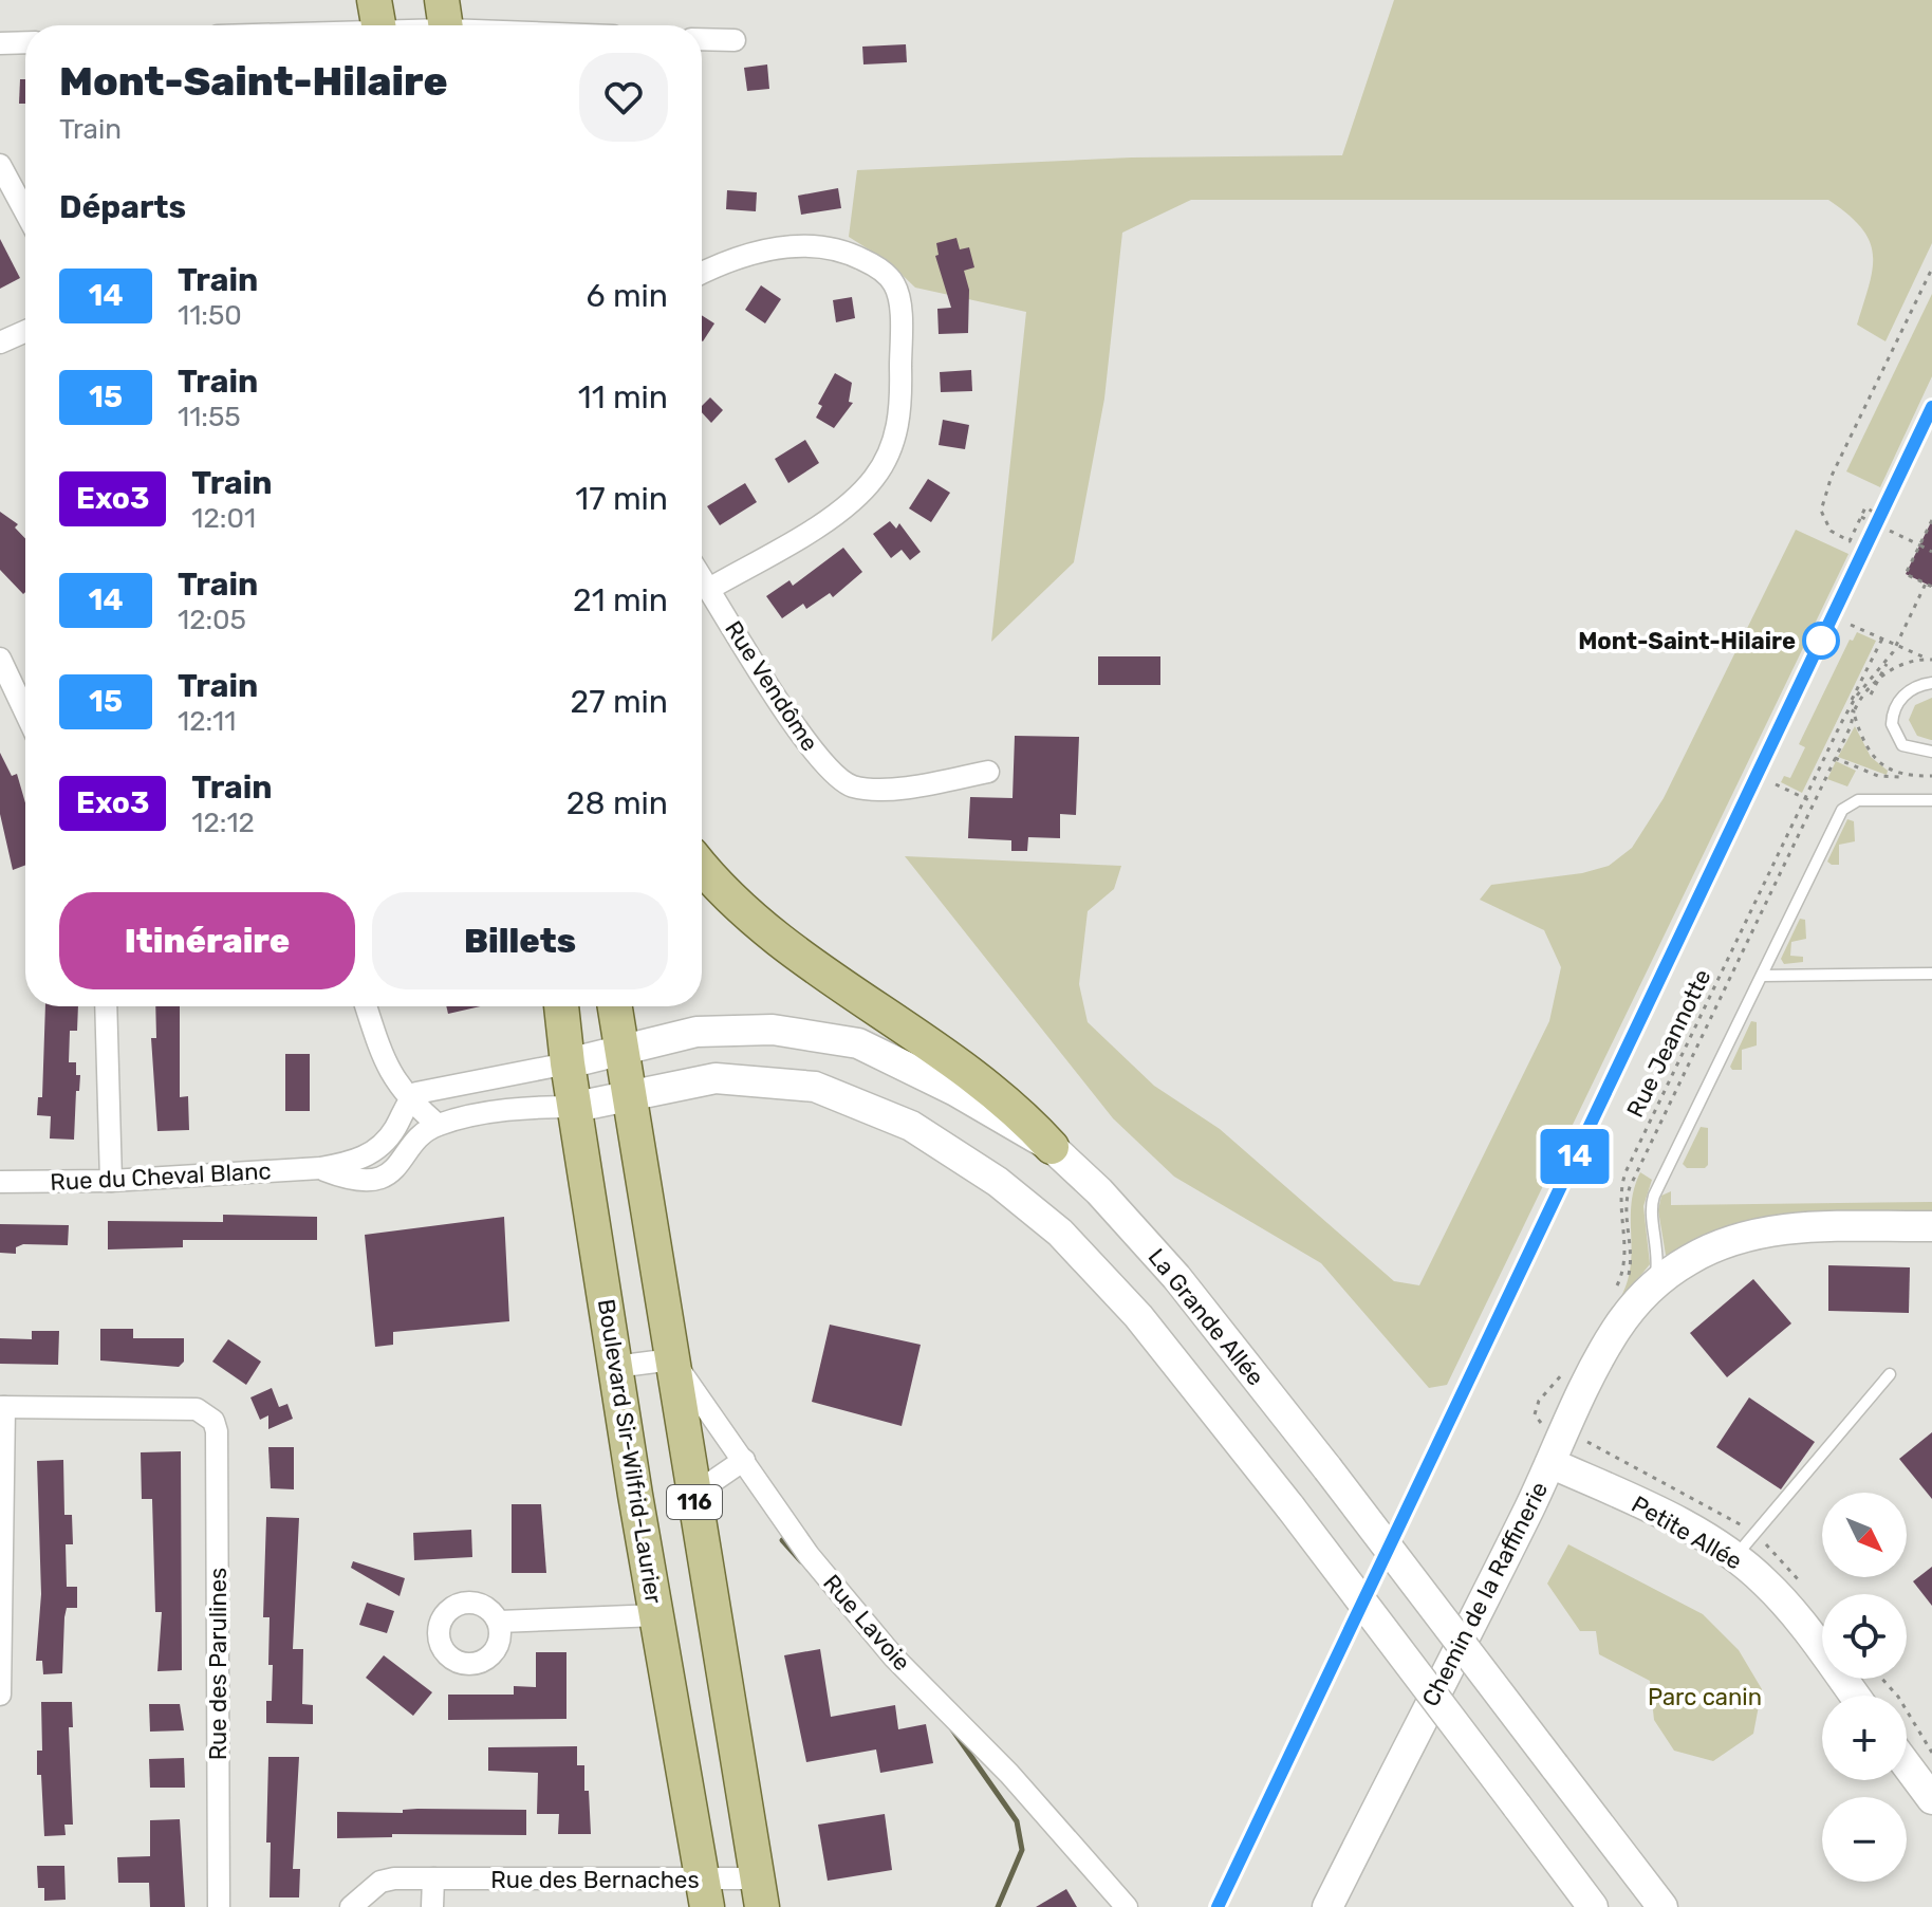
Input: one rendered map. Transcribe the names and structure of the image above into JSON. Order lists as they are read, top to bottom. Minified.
{"streets":{"main road":["Boulevard Sir-Wilfrid-Laurier","116"],"street":["Rue Vendôme","Rue du Cheval Blanc","La Grande Allée","Petite Allée","Chemin de la Raffinerie","Rue Lavoie","Rue des Parulines","Rue des Bernaches"],"path":["Rue Jeannotte"]},"crossings":[["La Grande Allée","Boulevard Sir-Wilfrid-Laurier"],["La Grande Allée","116"],["Boulevard Sir-Wilfrid-Laurier","Rue des Bernaches"],["116","Rue Lavoie"],["116","Rue des Bernaches"],["Petite Allée","Chemin de la Raffinerie"]],"parks":["Parc canin"],"places":["Mont-Saint-Hilaire"],"north":"bottom right","page":{"on_map":"14","heading":[["Mont-Saint-Hilaire","Train"],"Départs"],"list":[{"mark":"14","name":"Train","note":"11:50","value":"6 min"},{"mark":"15","name":"Train","note":"11:55","value":"11 min"},{"mark":"Exo3","name":"Train","note":"12:01","value":"17 min"},{"mark":"14","name":"Train","note":"12:05","value":"21 min"},{"mark":"15","name":"Train","note":"12:11","value":"27 min"},{"mark":"Exo3","name":"Train","note":"12:12","value":"28 min"}],"buttons":["Itinéraire","Billets"],"map_buttons":["+","−"]}}
